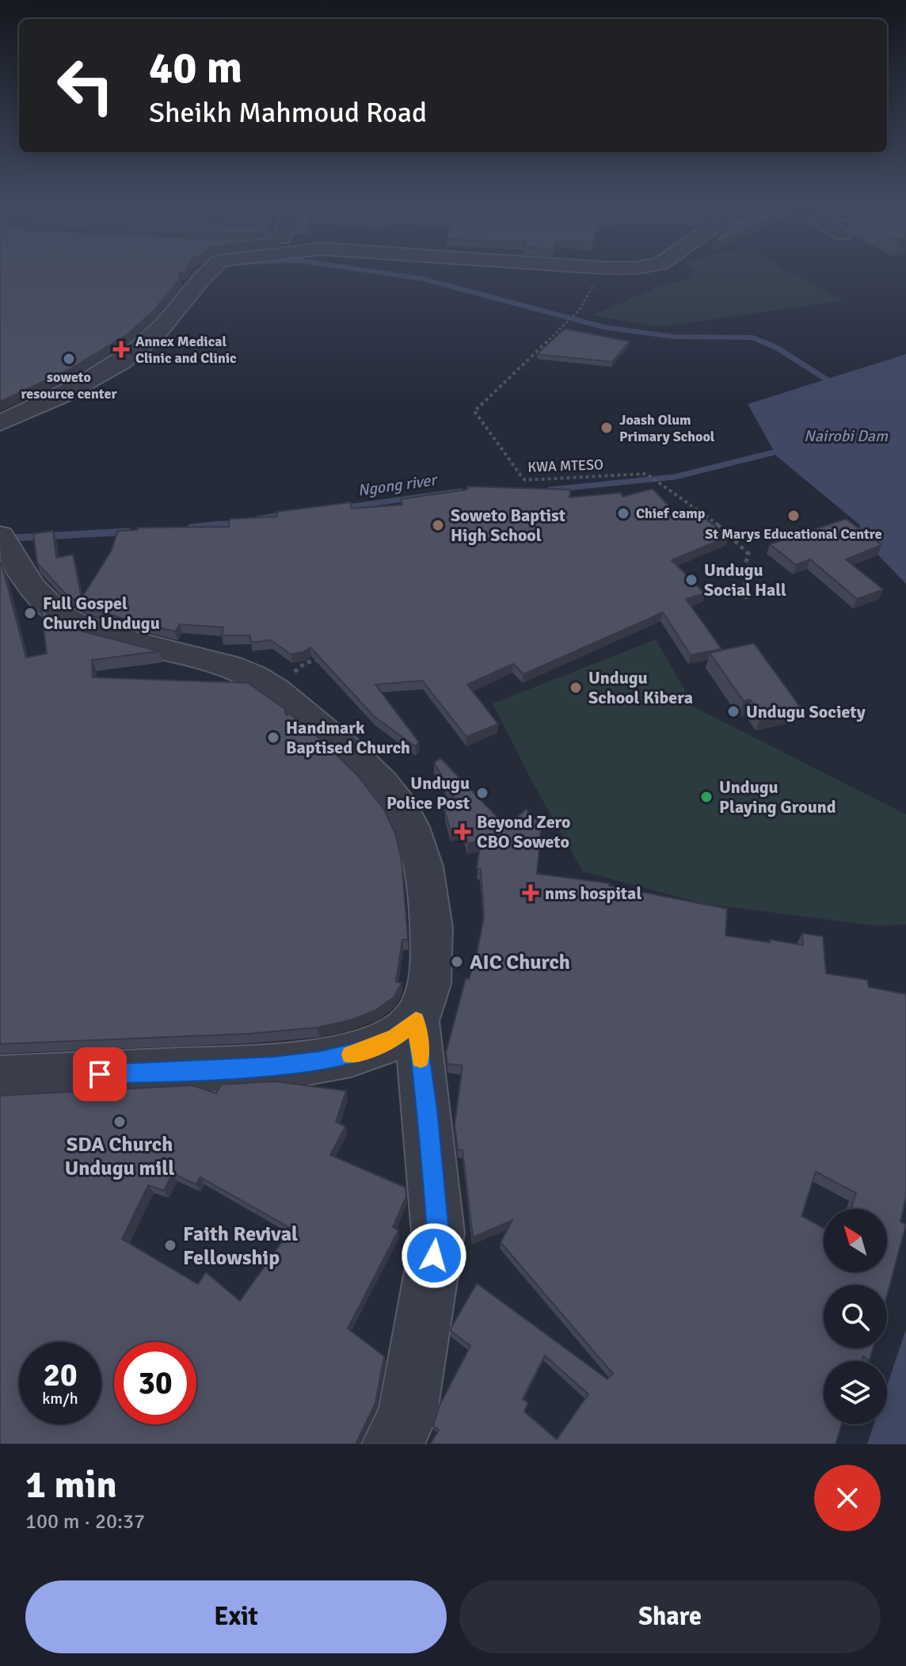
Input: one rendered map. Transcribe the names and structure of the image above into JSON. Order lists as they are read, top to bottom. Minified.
{"streets":{"path":["KWA MTESO"]},"water":["Nairobi Dam","Ngong river"],"places":{"health":["Annex Medical Clinic and Clinic","Beyond Zero CBO Soweto","nms hospital"],"other":["soweto resource center","Joash Olum Primary School","Chief camp","St Marys Educational Centre","Soweto Baptist High School","Undugu Social Hall","Full Gospel Church Undugu","Undugu School Kibera","Undugu Society","Handmark Baptised Church","Undugu Police Post","Undugu Playing Ground","AIC Church","SDA Church Undugu mill","Faith Revival Fellowship"]},"north":"top left","page":{"turn":["40 m","Sheikh Mahmoud Road"],"speed":"20 km/h","limit":"30","heading":["1 min","100 m · 20:37"],"buttons":["Exit","Share"]}}
